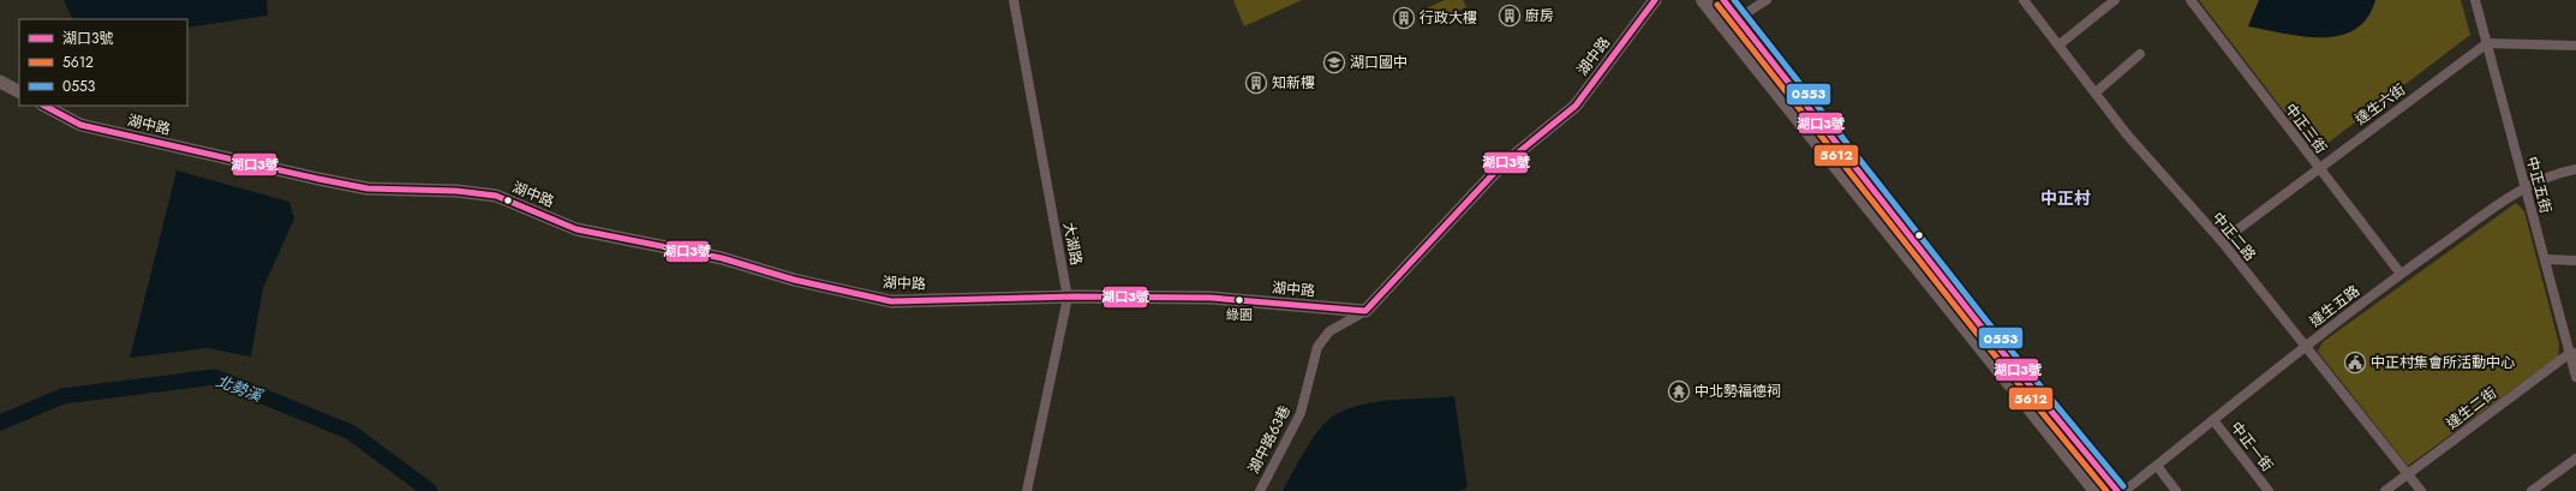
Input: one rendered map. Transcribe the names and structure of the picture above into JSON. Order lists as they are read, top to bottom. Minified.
{"streets":{"street":["湖中路","達生六街","中正三街","中正五街","中正二路","大湖路","達生五路","達生二街","湖中路63巷","中正一街"]},"crossings":[["湖中路","大湖路"],["湖中路","湖中路63巷"],["達生六街","中正三街"],["達生六街","中正五街"],["達生六街","中正二路"],["中正三街","達生五路"],["中正五街","達生五路"],["中正五街","達生二街"],["中正二路","達生五路"],["中正二路","達生二街"],["達生五路","中正一街"]],"districts":["中正村"],"water":["北勢溪"],"places":{"building":["廚房","行政大樓","知新樓"],"school or university":["湖口國中"],"other":["綠園"],"public building":["中正村集會所活動中心"],"temple":["中北勢福德祠"]},"lines":["transit line 湖口3號","transit line 0553","transit line 5612"],"legend":["湖口3號","5612","0553"]}
